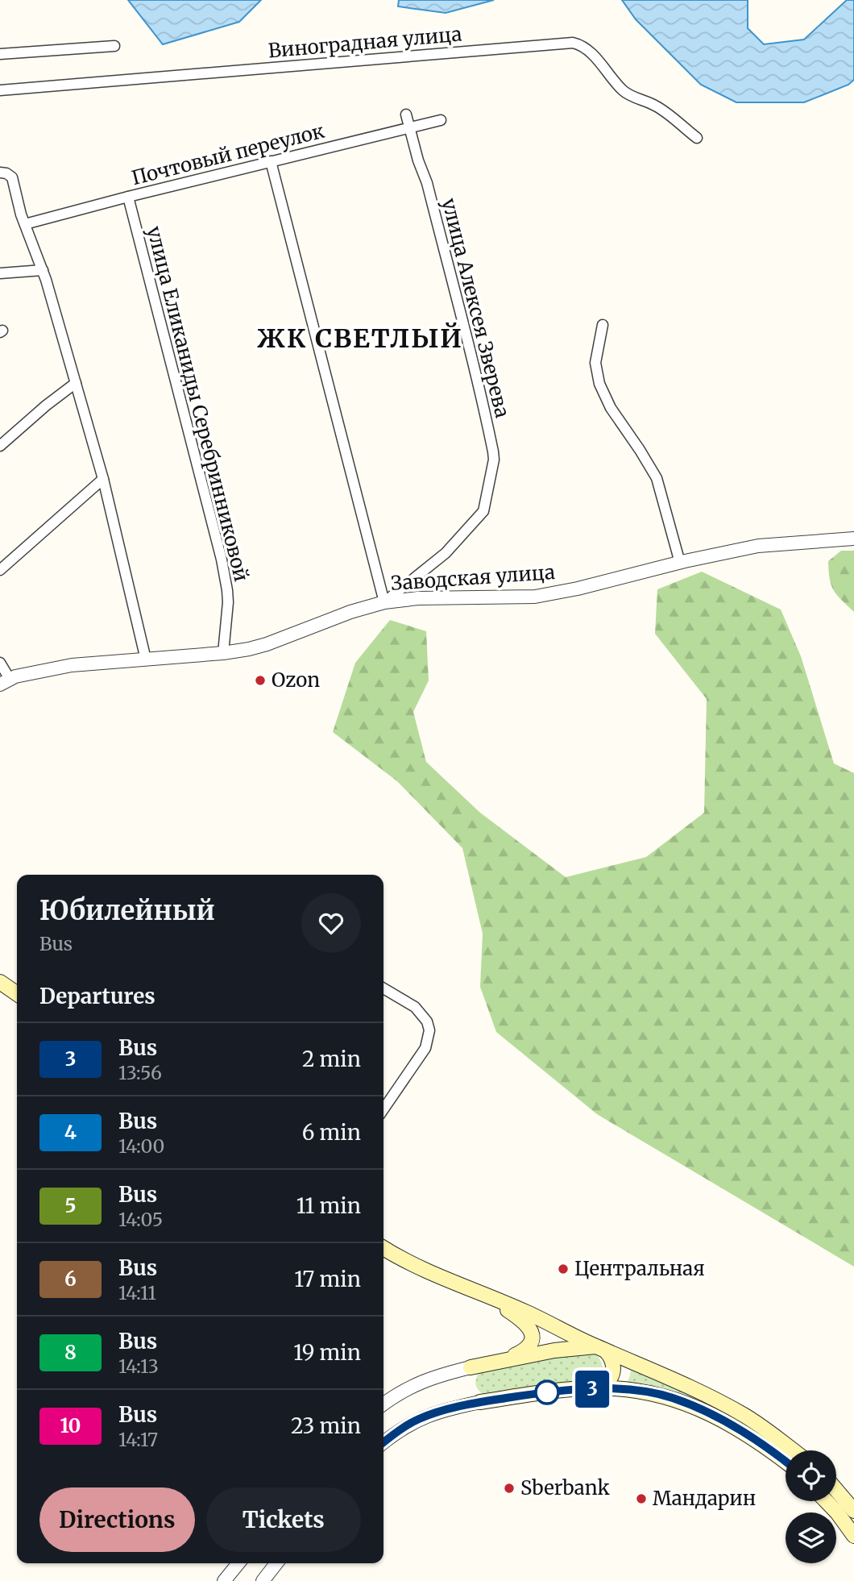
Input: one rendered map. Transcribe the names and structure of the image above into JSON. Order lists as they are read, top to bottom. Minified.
{"streets":{"street":["Виноградная улица","Почтовый переулок","улица Алексея Зверева","улица Еликаниды Серебринниковой","Заводская улица"]},"crossings":[["Почтовый переулок","улица Алексея Зверева"],["Почтовый переулок","улица Еликаниды Серебринниковой"],["улица Алексея Зверева","Заводская улица"],["улица Еликаниды Серебринниковой","Заводская улица"]],"districts":["ЖК СВЕТЛЫЙ"],"places":["Ozon","Центральная","Sberbank","Мандарин"],"lines":["bus line 3"],"page":{"on_map":"3","heading":[["Юбилейный","Bus"],"Departures"],"list":[{"mark":"3","name":"Bus","note":"13:56","value":"2 min"},{"mark":"4","name":"Bus","note":"14:00","value":"6 min"},{"mark":"5","name":"Bus","note":"14:05","value":"11 min"},{"mark":"6","name":"Bus","note":"14:11","value":"17 min"},{"mark":"8","name":"Bus","note":"14:13","value":"19 min"},{"mark":"10","name":"Bus","note":"14:17","value":"23 min"}],"buttons":["Directions","Tickets"]}}
